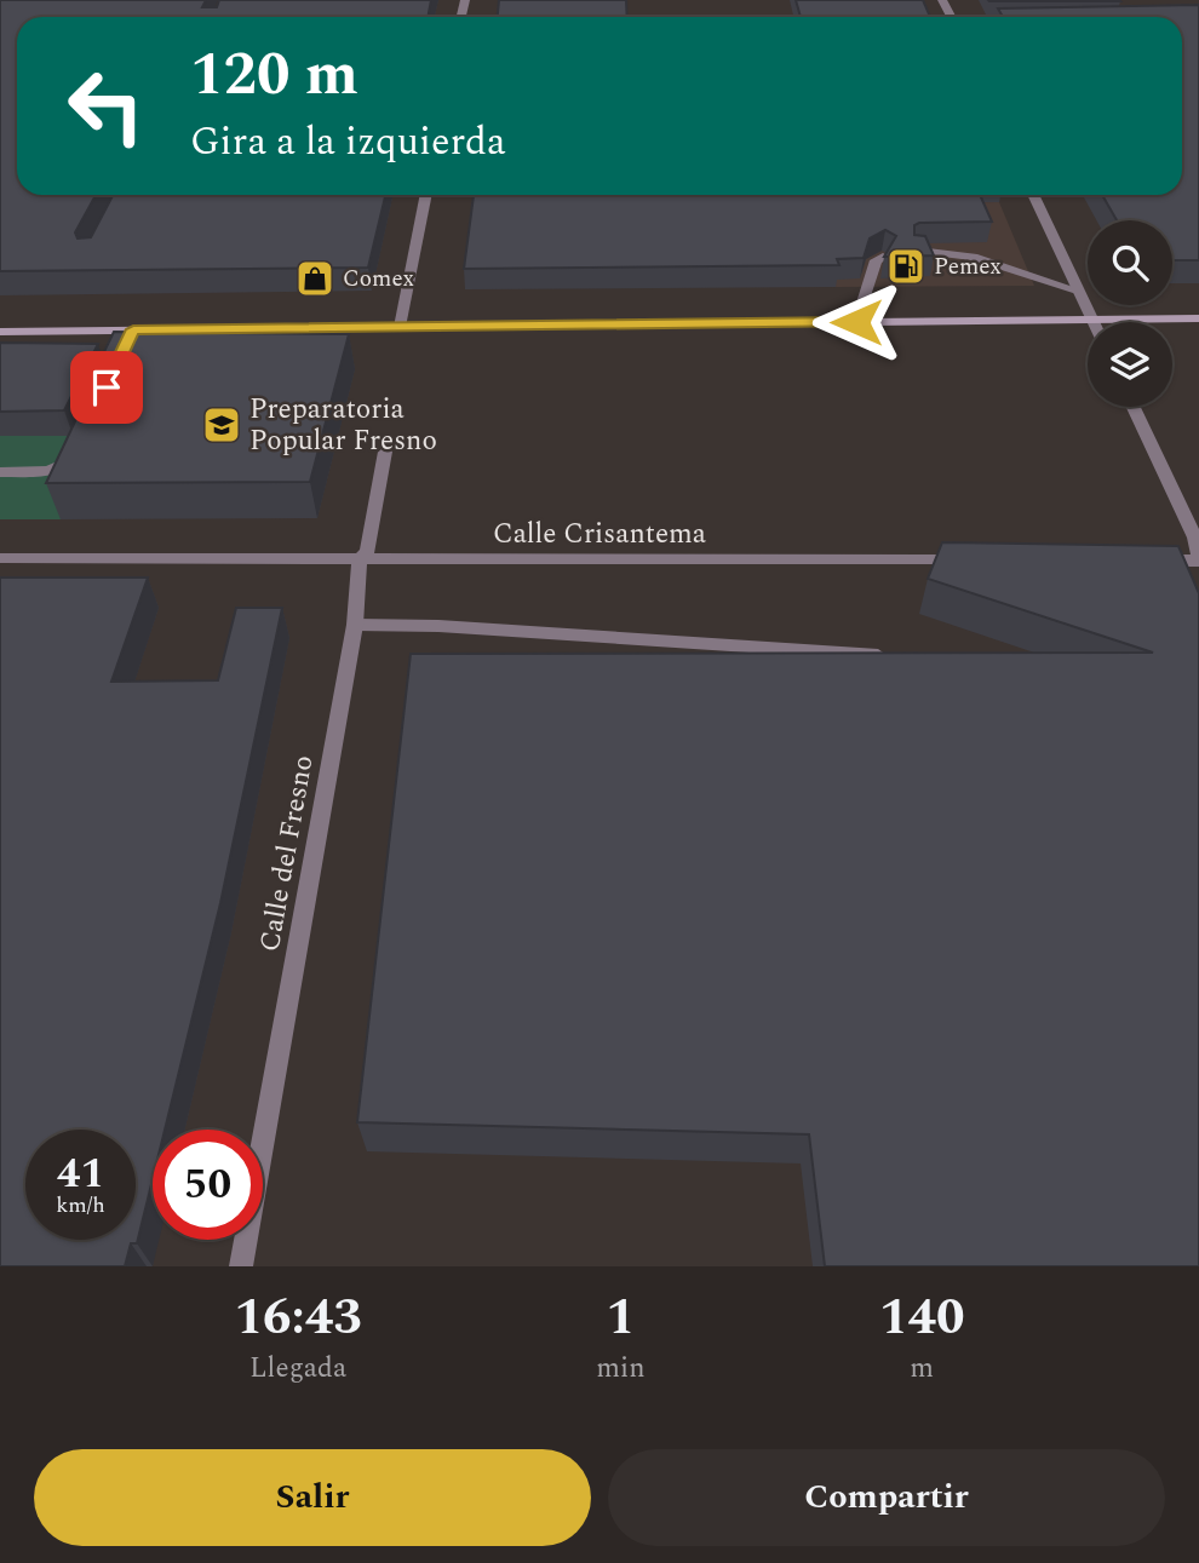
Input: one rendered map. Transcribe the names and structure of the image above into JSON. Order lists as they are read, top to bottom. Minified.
{"streets":{"street":["Calle Crisantema","Calle del Fresno"]},"crossings":[["Calle Crisantema","Calle del Fresno"]],"places":{"fuel station":["Pemex"],"shop":["Comex"],"school or university":["Preparatoria Popular Fresno"]},"page":{"turn":["120 m","Gira a la izquierda"],"speed":"41 km/h","limit":"50","eta":["16:43","Llegada","1","min","140","m"],"buttons":["Salir","Compartir"]}}
